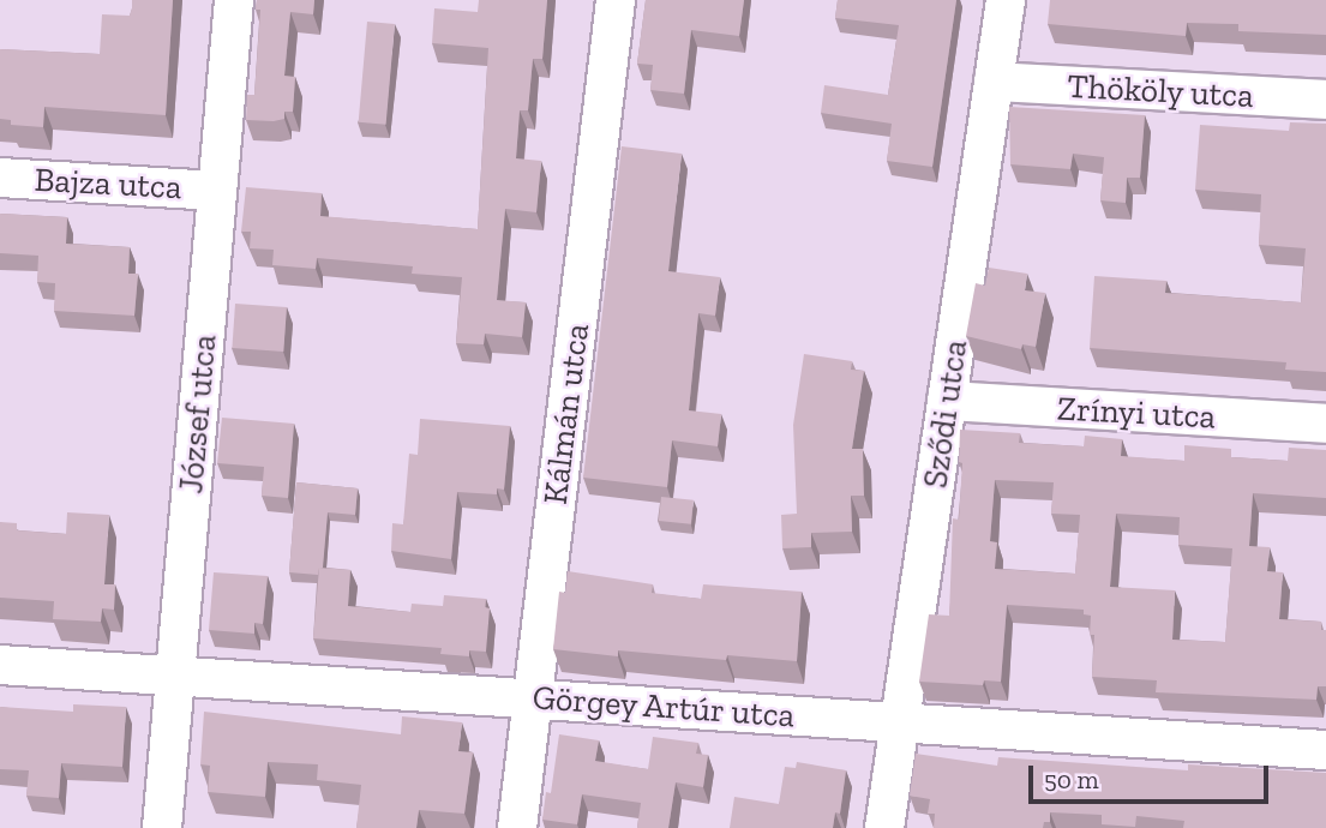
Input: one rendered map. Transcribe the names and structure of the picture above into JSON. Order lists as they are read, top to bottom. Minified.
{"streets":{"street":["Thököly utca","Bajza utca","Zrínyi utca","József utca","Kálmán utca","Sződi utca","Görgey Artúr utca"]},"crossings":[["Thököly utca","Sződi utca"],["Bajza utca","József utca"],["Zrínyi utca","Sződi utca"],["József utca","Görgey Artúr utca"],["Kálmán utca","Görgey Artúr utca"],["Sződi utca","Görgey Artúr utca"]],"scale_bar":"50 m"}
